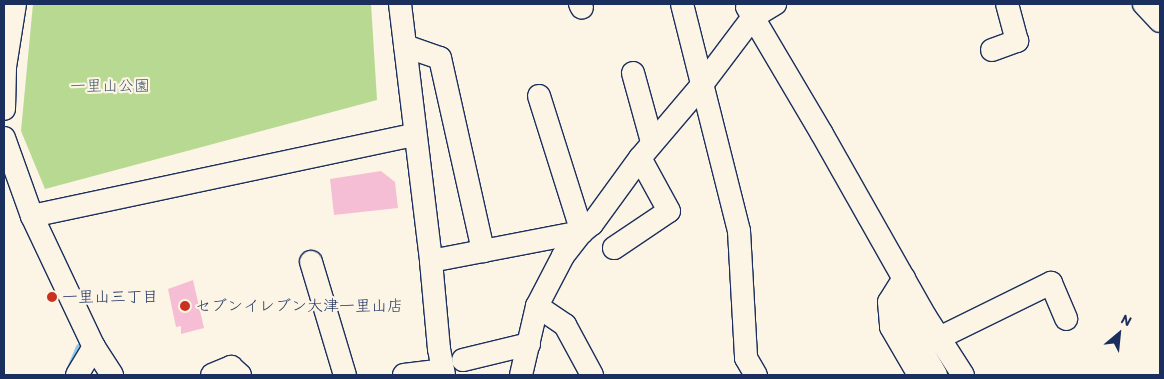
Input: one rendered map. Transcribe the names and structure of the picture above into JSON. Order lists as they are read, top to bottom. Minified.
{"parks":["一里山公園"],"places":["一里山三丁目","セブンイレブン大津一里山店"],"north":"top right"}
